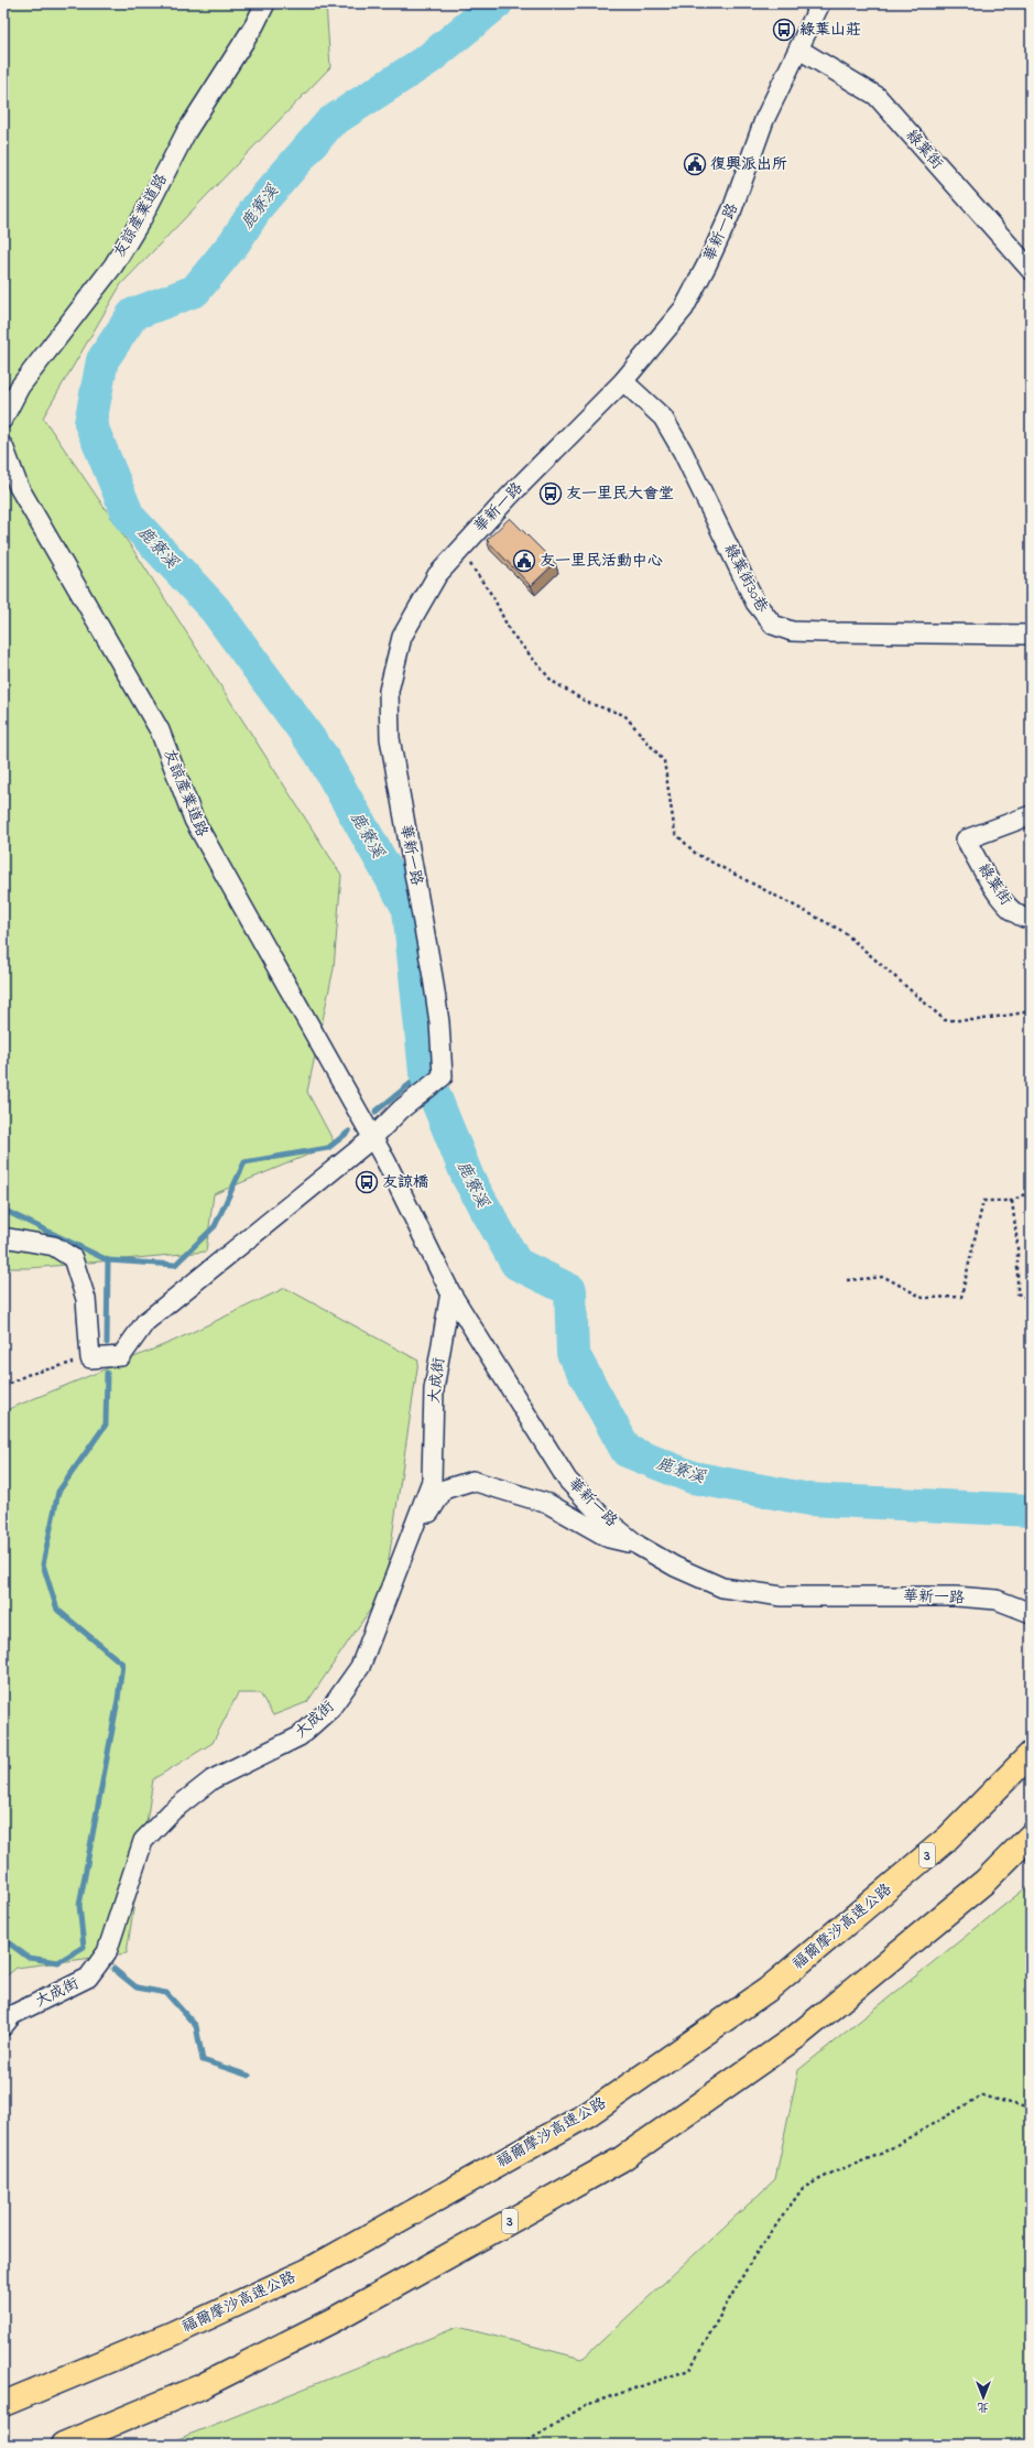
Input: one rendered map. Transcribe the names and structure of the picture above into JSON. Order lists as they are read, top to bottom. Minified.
{"streets":{"highway":["3","福爾摩沙高速公路"],"street":["綠葉街","友諒產業道路","華新一路","綠葉街30巷","大成街"]},"crossings":[["綠葉街","華新一路"],["友諒產業道路","華新一路"],["華新一路","綠葉街30巷"],["華新一路","大成街"]],"water":["鹿寮溪"],"places":{"bus stop":["綠葉山莊","友一里民大會堂","友諒橋"],"public building":["復興派出所","友一里民活動中心"]},"north":"bottom"}
